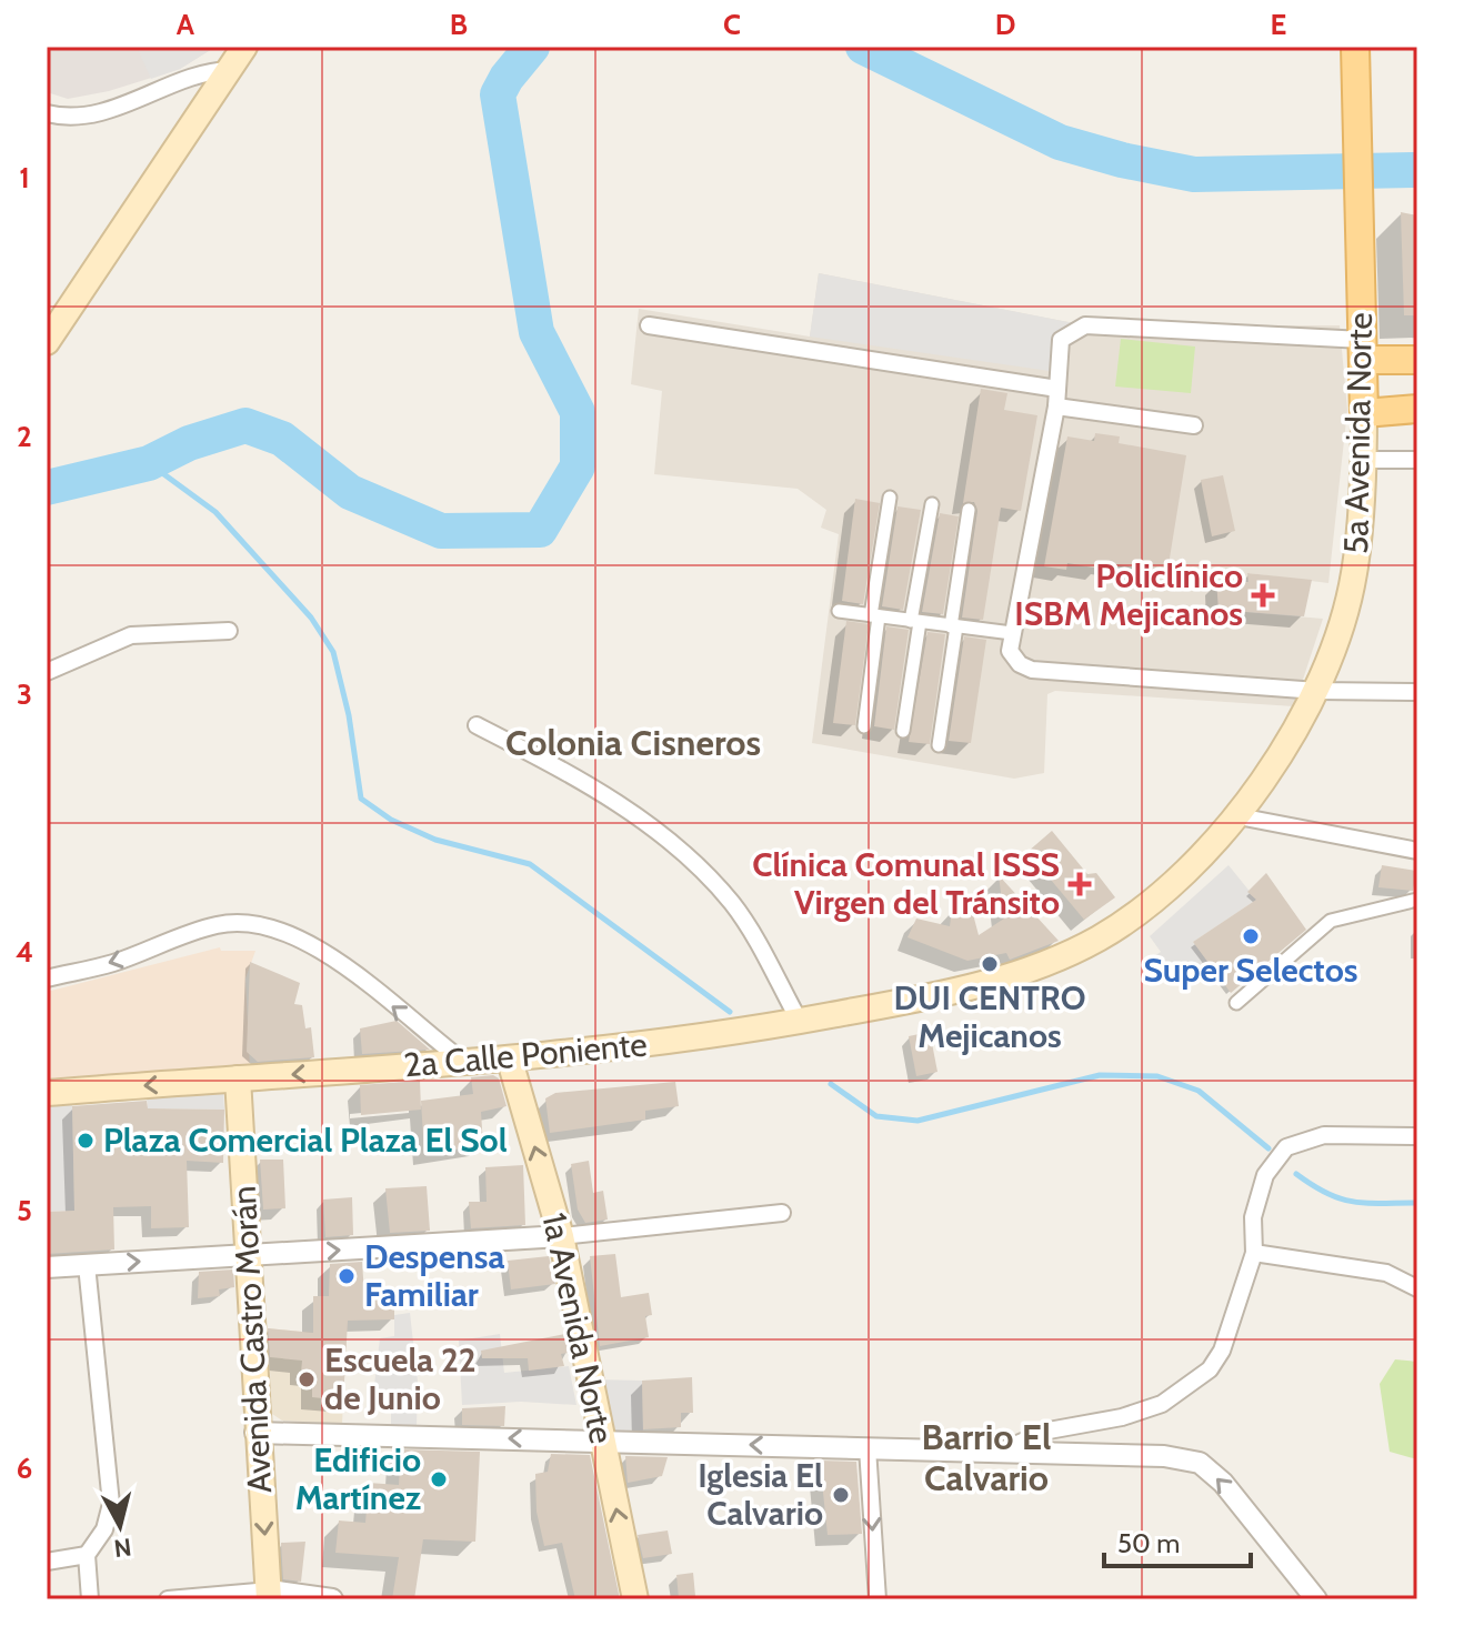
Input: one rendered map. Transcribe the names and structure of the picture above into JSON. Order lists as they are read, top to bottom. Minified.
{"streets":{"main road":["5a Avenida Norte","2a Calle Poniente","1a Avenida Norte","Avenida Castro Morán"]},"crossings":[["5a Avenida Norte","2a Calle Poniente"],["2a Calle Poniente","1a Avenida Norte"],["2a Calle Poniente","Avenida Castro Morán"]],"one_way":["2a Calle Poniente","1a Avenida Norte"],"districts":["Colonia Cisneros","Barrio El Calvario"],"places":{"health":["Policlínico ISBM Mejicanos","Clínica Comunal ISSS Virgen del Tránsito"],"other":["Super Selectos","DUI CENTRO Mejicanos","Plaza Comercial Plaza El Sol","Despensa Familiar","Escuela 22 de Junio","Edificio Martínez","Iglesia El Calvario"]},"scale_bar":"50 m","north":"bottom","grid":{"columns":["A","B","C","D","E"],"rows":["1","2","3","4","5","6"]}}
